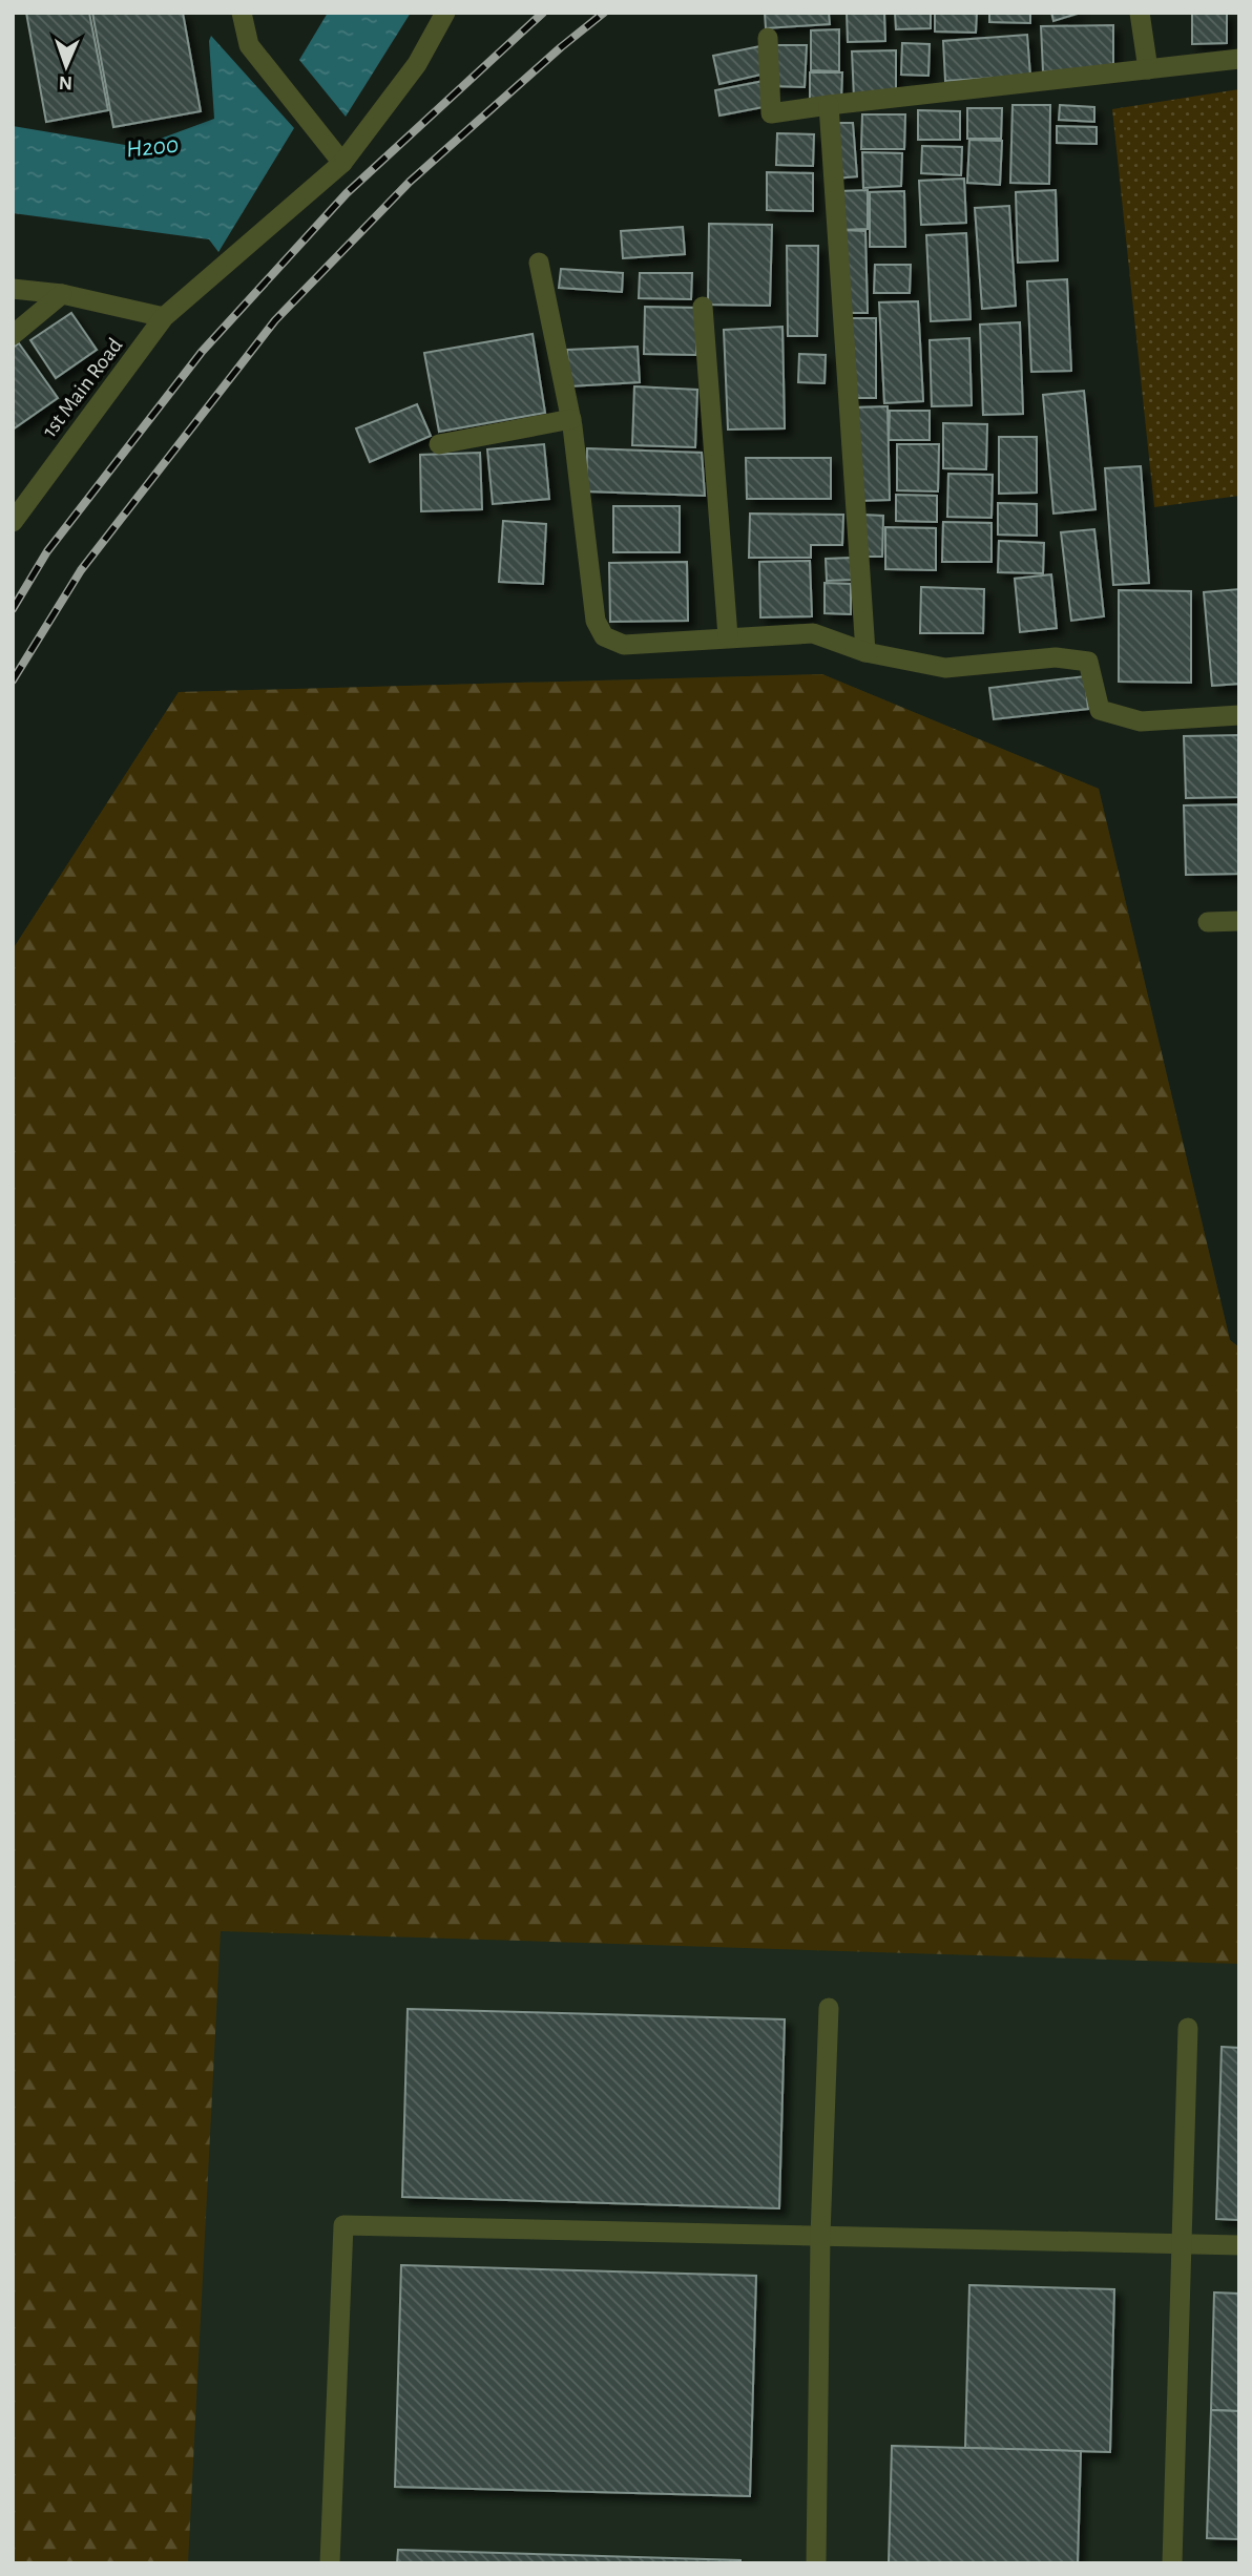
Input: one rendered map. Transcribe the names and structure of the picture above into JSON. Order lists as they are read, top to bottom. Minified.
{"streets":{"street":["1st Main Road"]},"water":["H200"],"north":"bottom"}
